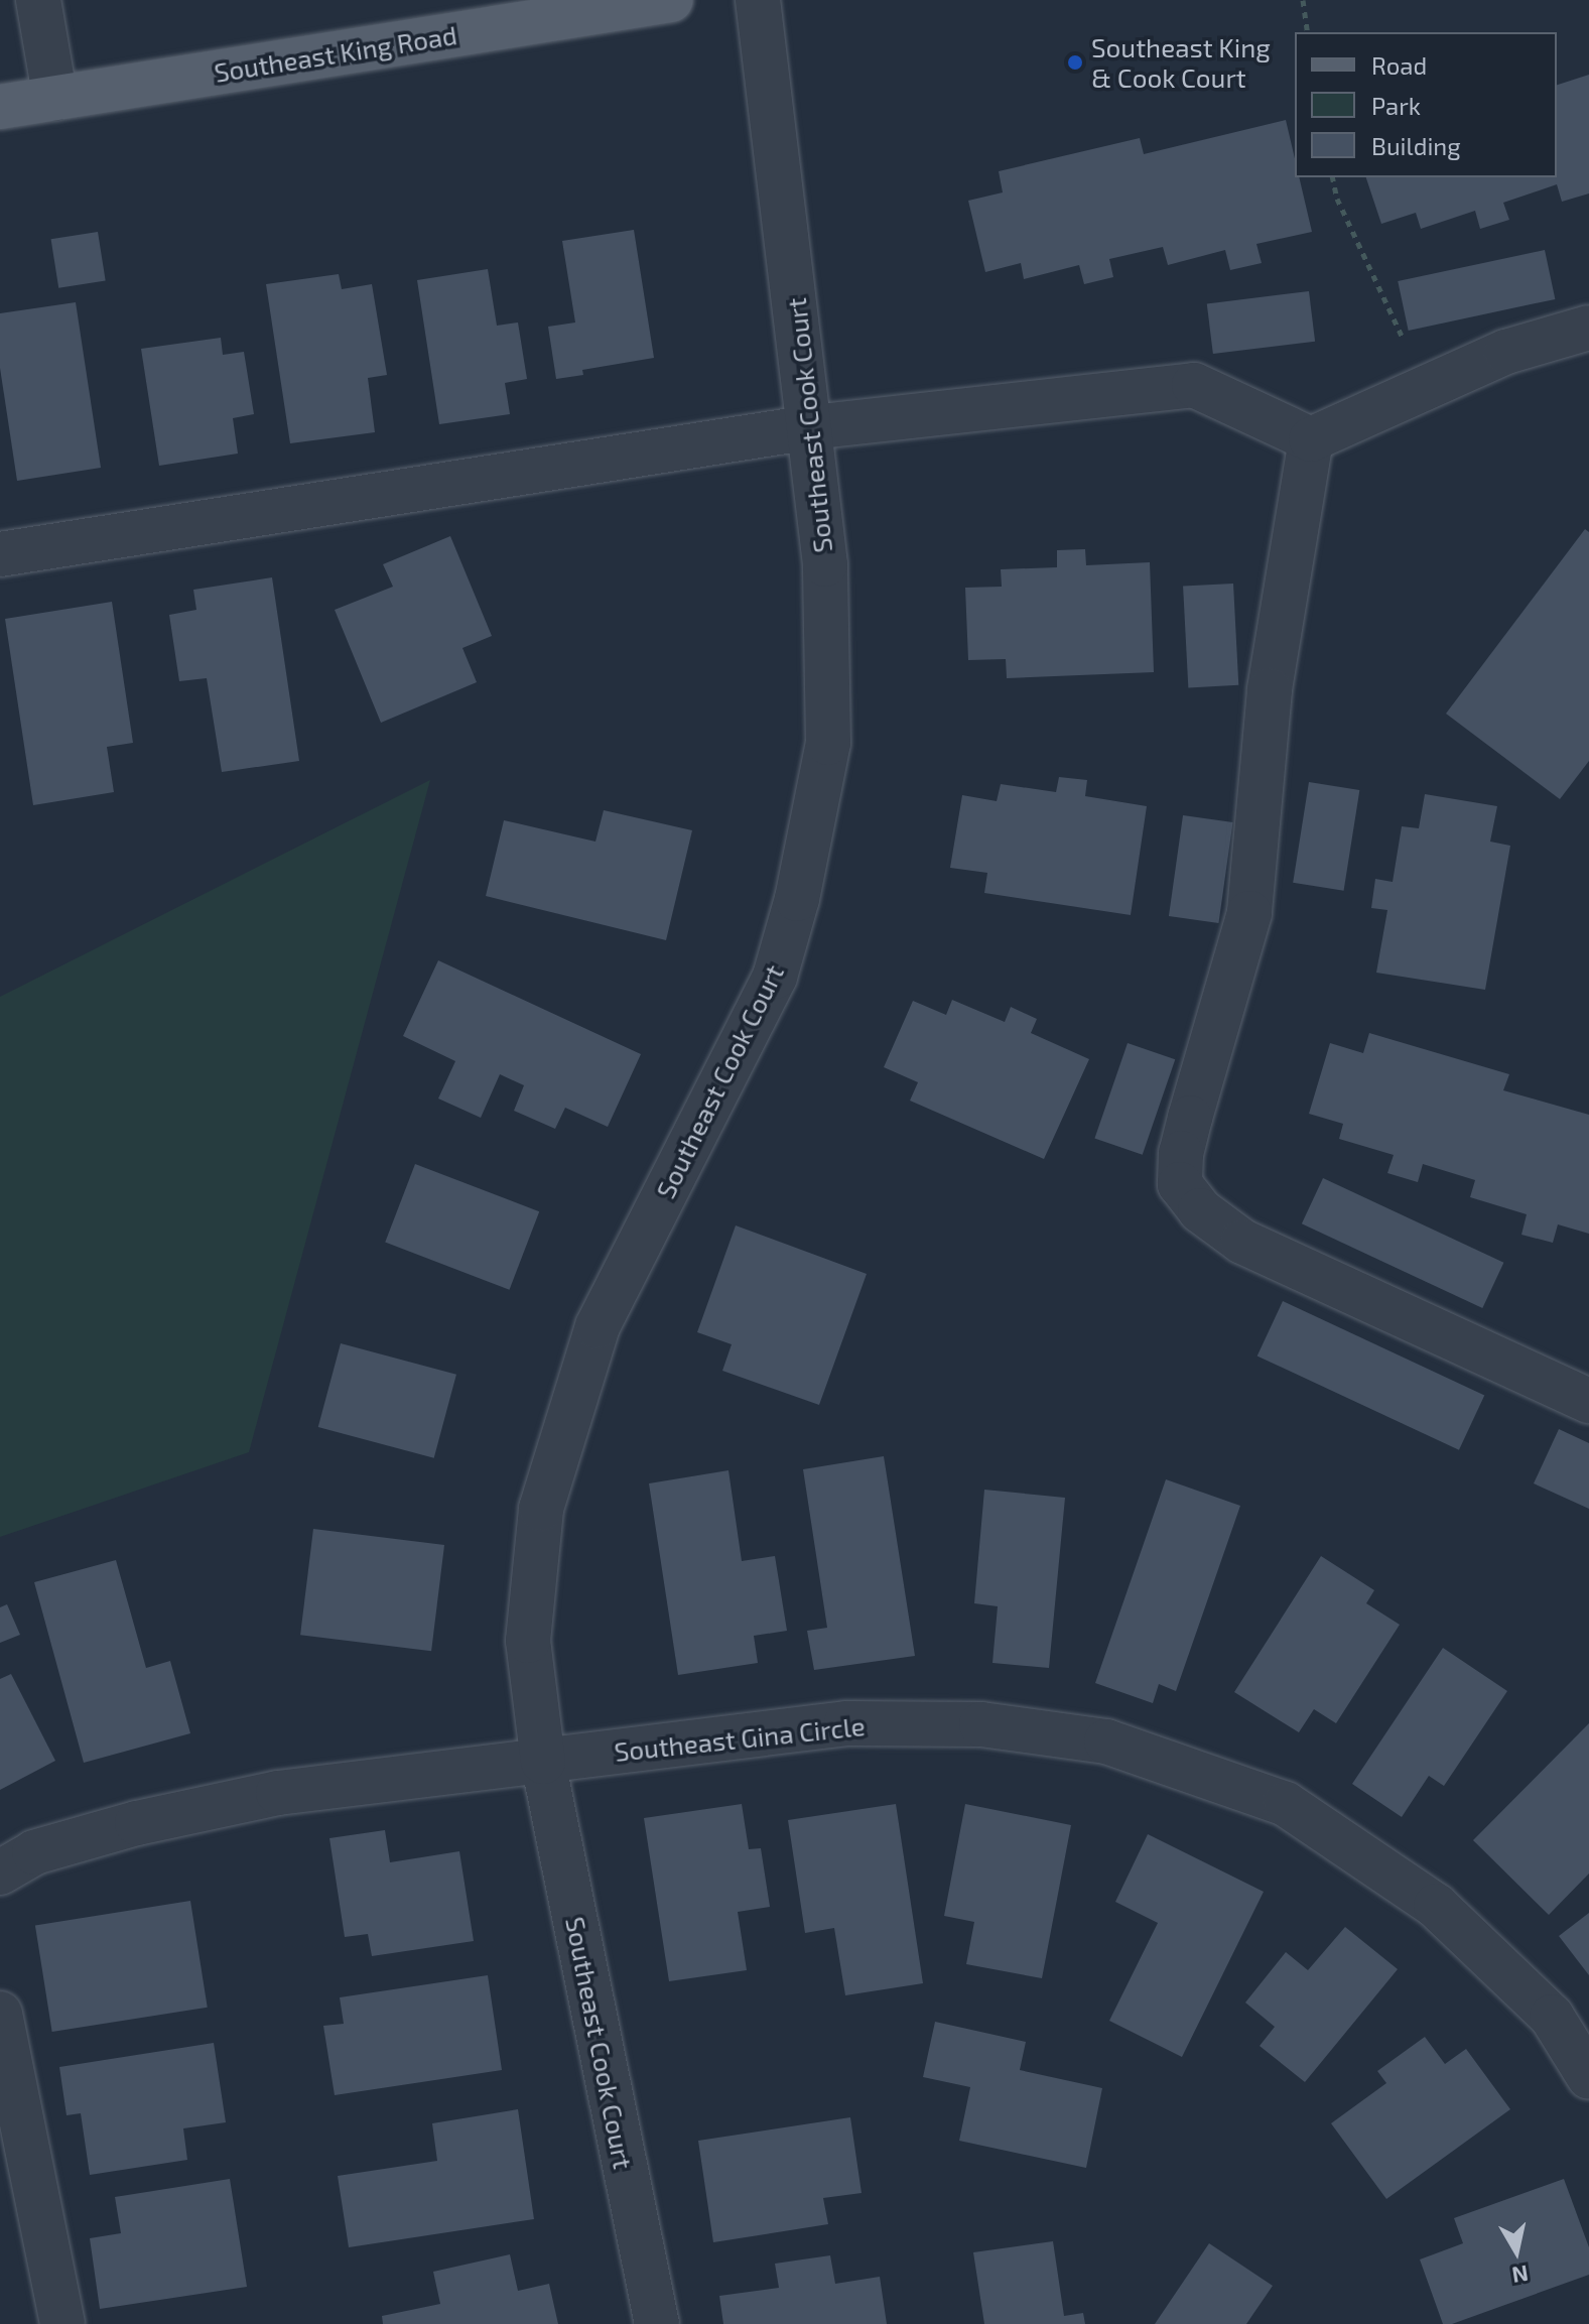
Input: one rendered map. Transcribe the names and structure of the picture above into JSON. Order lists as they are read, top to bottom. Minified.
{"streets":{"main road":["Southeast King Road"],"street":["Southeast Cook Court","Southeast Gina Circle"]},"crossings":[["Southeast Cook Court","Southeast Gina Circle"]],"places":["Southeast King & Cook Court"],"legend":["Road","Park","Building"],"north":"bottom"}
